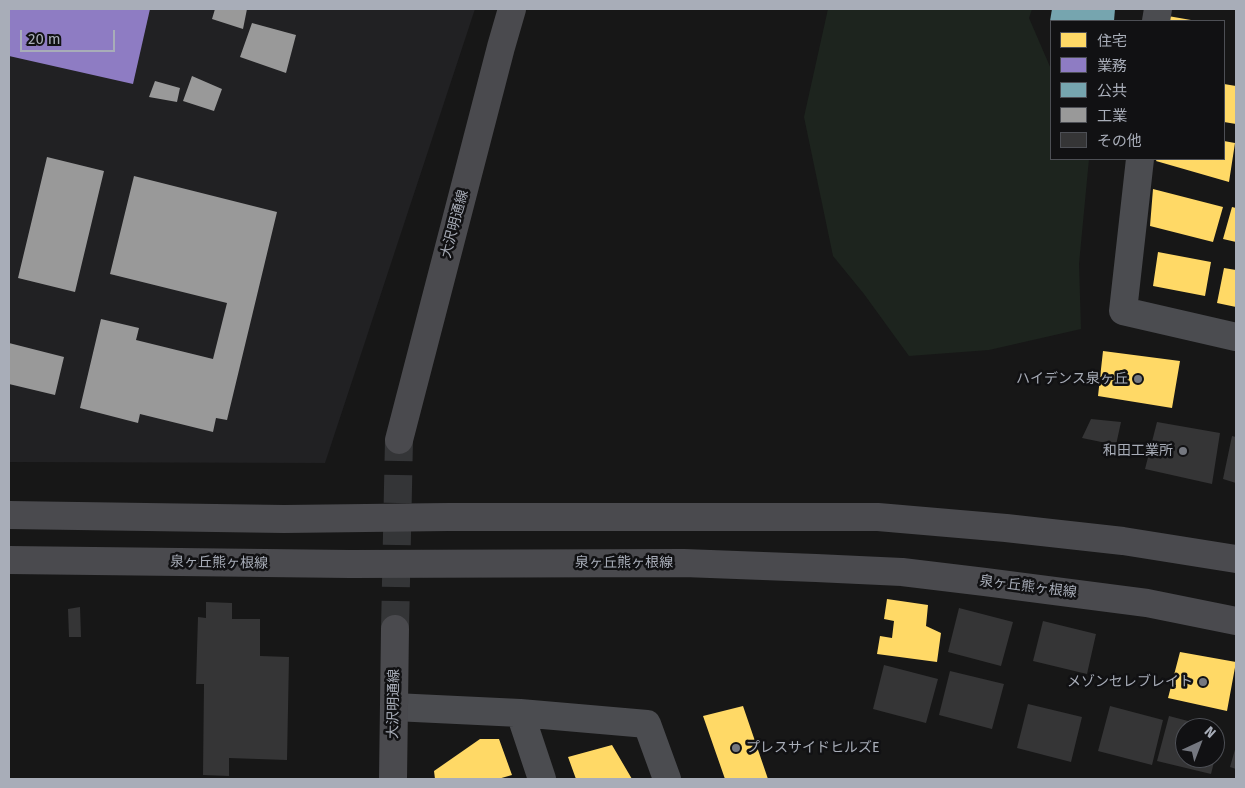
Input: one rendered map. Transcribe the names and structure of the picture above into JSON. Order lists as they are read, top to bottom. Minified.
{"streets":{"main road":["大沢明通線","泉ヶ丘熊ヶ根線"]},"places":["ハイデンス泉ヶ丘","和田工業所","メゾンセレブレイト","プレスサイドヒルズE"],"legend":["住宅","業務","公共","工業","その他"],"scale_bar":"20 m","north":"top right"}
